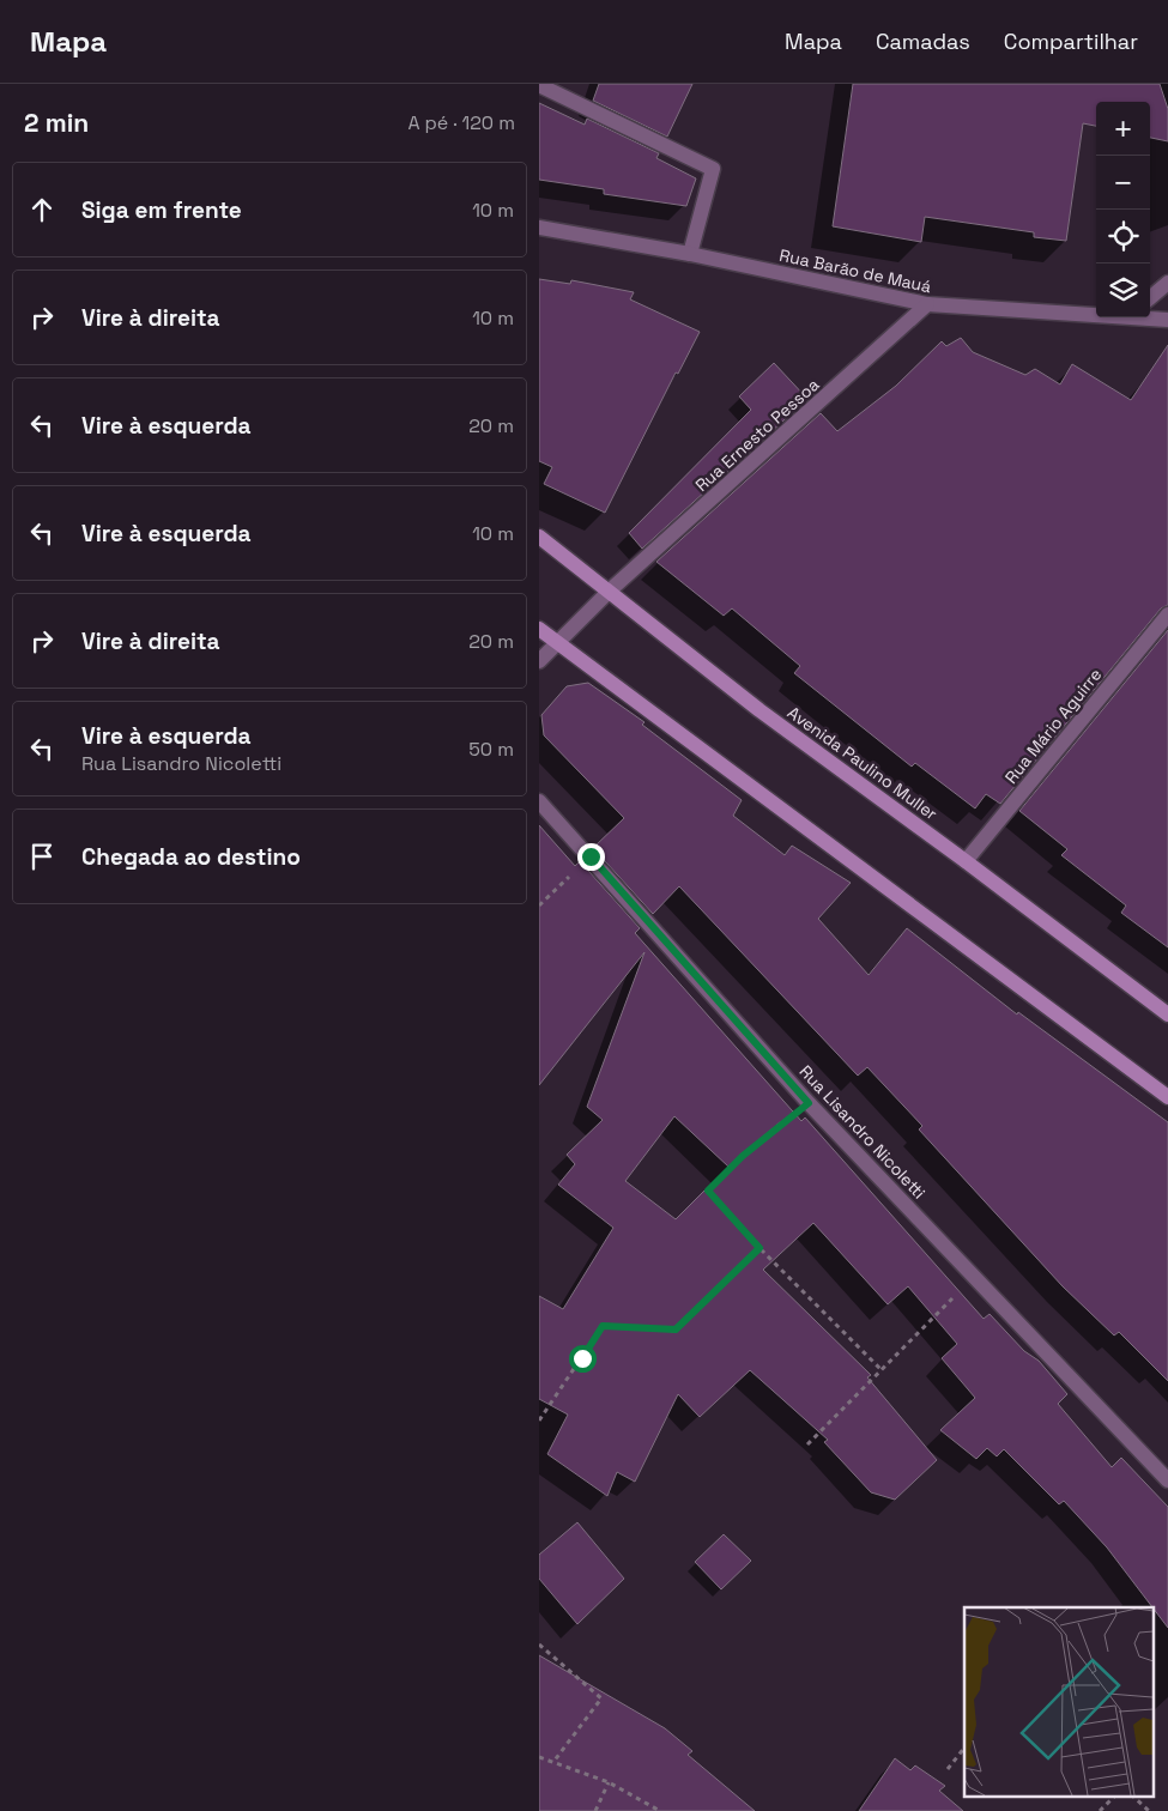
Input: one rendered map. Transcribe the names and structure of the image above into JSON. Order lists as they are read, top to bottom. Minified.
{"streets":{"main road":["Avenida Paulino Muller"],"street":["Rua Barão de Mauá","Rua Ernesto Pessoa","Rua Mário Aguirre","Rua Lisandro Nicoletti"]},"crossings":[["Rua Barão de Mauá","Rua Ernesto Pessoa"],["Rua Ernesto Pessoa","Avenida Paulino Muller"],["Rua Mário Aguirre","Avenida Paulino Muller"]],"page":{"header":"Mapa","nav":["Mapa","Camadas","Compartilhar"],"heading":["2 min","A pé · 120 m"],"map_buttons":["+","−"],"list":[["Siga em frente","10 m"],["Vire à direita","10 m"],["Vire à esquerda","20 m"],["Vire à esquerda","10 m"],["Vire à direita","20 m"],["Vire à esquerda","Rua Lisandro Nicoletti","50 m"],"Chegada ao destino"]}}
